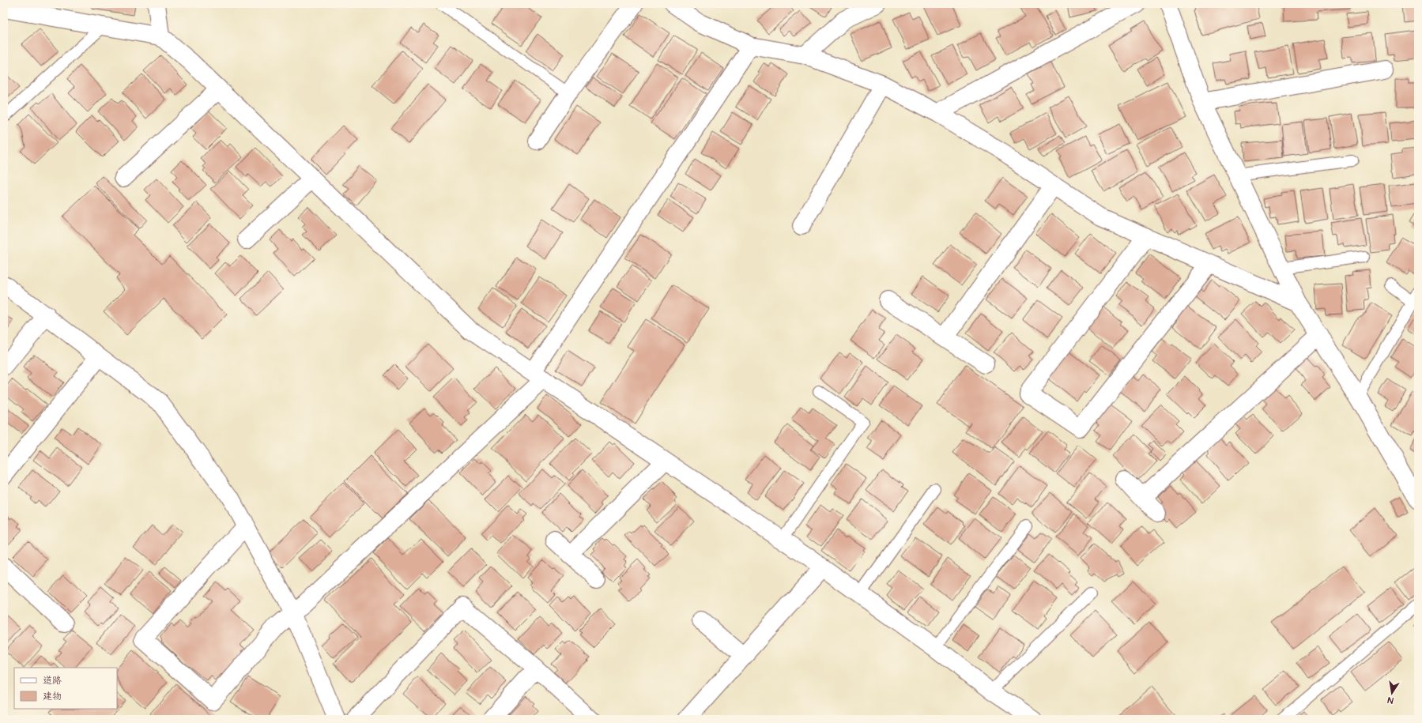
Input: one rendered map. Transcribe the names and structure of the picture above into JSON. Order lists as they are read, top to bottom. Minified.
{"legend":["道路","建物"],"north":"bottom"}
